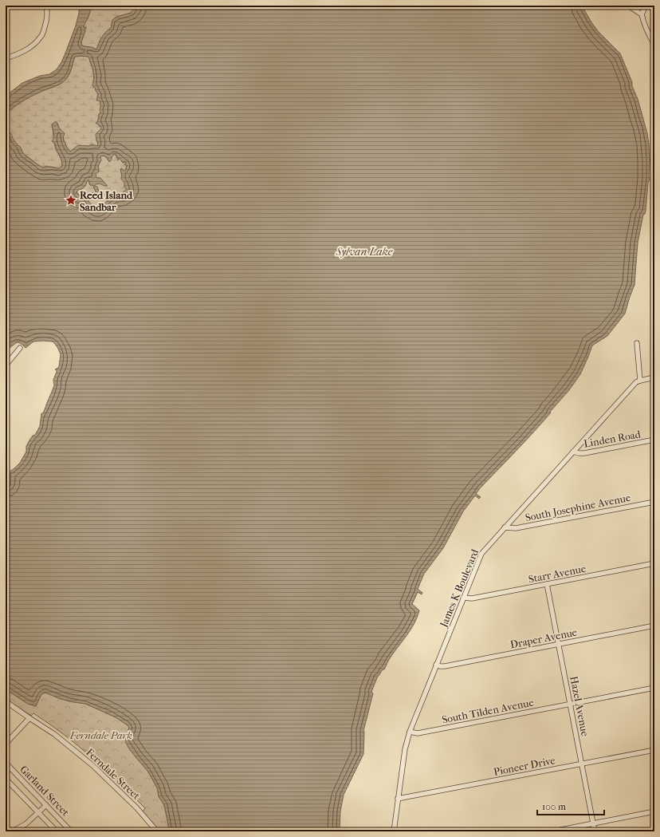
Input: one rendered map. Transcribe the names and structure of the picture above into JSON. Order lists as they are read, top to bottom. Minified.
{"streets":{"street":["Linden Road","South Josephine Avenue","Starr Avenue","James K Boulevard","Draper Avenue","Hazel Avenue","South Tilden Avenue","Pioneer Drive","Ferndale Street","Garland Street"]},"crossings":[["Linden Road","James K Boulevard"],["South Josephine Avenue","James K Boulevard"],["Starr Avenue","James K Boulevard"],["Starr Avenue","Hazel Avenue"],["James K Boulevard","Draper Avenue"],["James K Boulevard","South Tilden Avenue"],["James K Boulevard","Pioneer Drive"],["Draper Avenue","Hazel Avenue"],["Hazel Avenue","South Tilden Avenue"],["Hazel Avenue","Pioneer Drive"]],"water":["Sylvan Lake"],"parks":["Ferndale Park"],"places":{"place":["Reed Island Sandbar"]},"scale_bar":"100 m"}
